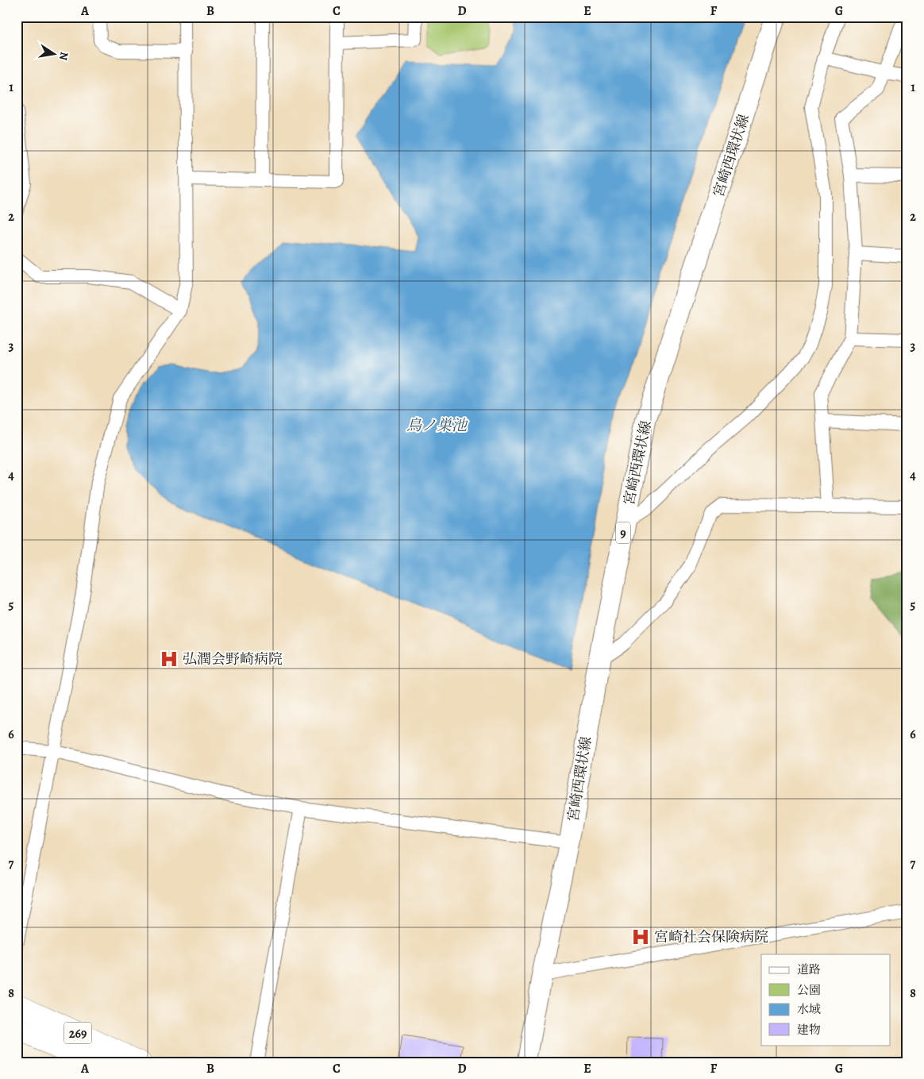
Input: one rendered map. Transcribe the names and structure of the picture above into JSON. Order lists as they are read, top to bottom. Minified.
{"streets":{"highway":["269"],"main road":["宮崎西環状線","9"]},"water":["鳥ノ巣池"],"places":{"hospital":["弘潤会野崎病院","宮崎社会保険病院"]},"legend":["道路","公園","水域","建物"],"north":"right","grid":{"columns":["A","B","C","D","E","F","G"],"rows":["1","2","3","4","5","6","7","8"]}}
